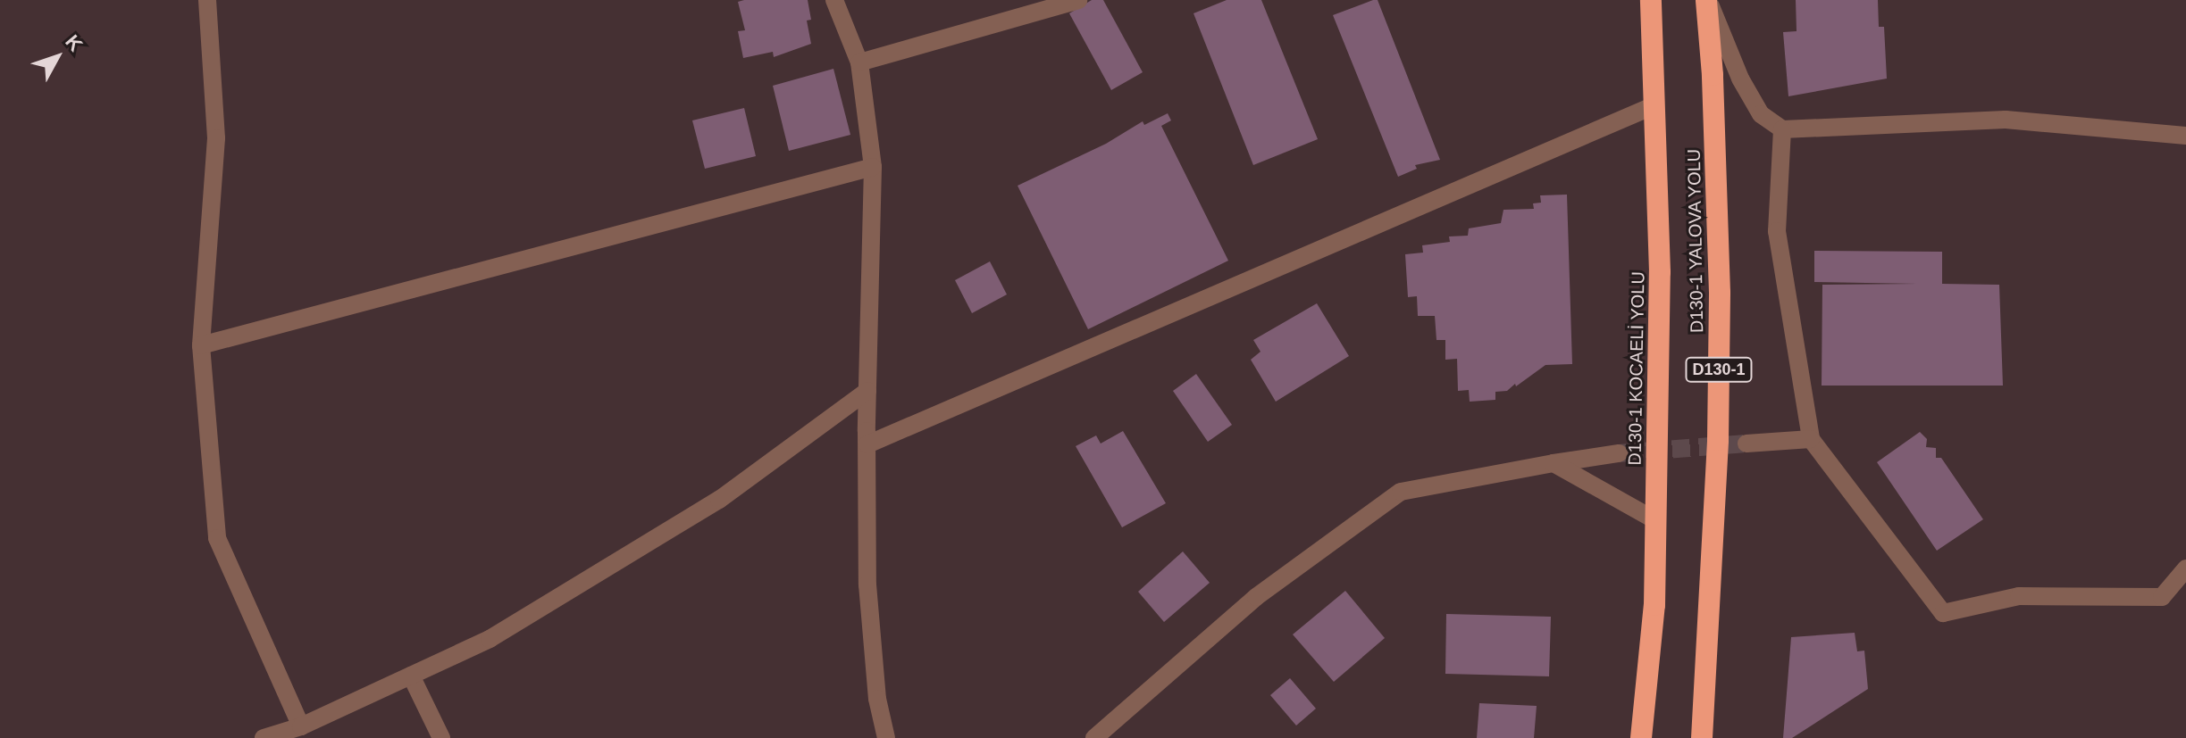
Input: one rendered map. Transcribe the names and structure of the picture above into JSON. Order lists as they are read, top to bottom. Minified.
{"streets":{"highway":["D130-1 YALOVA YOLU","D130-1 KOCAELİ YOLU","D130-1"]},"north":"top right"}
